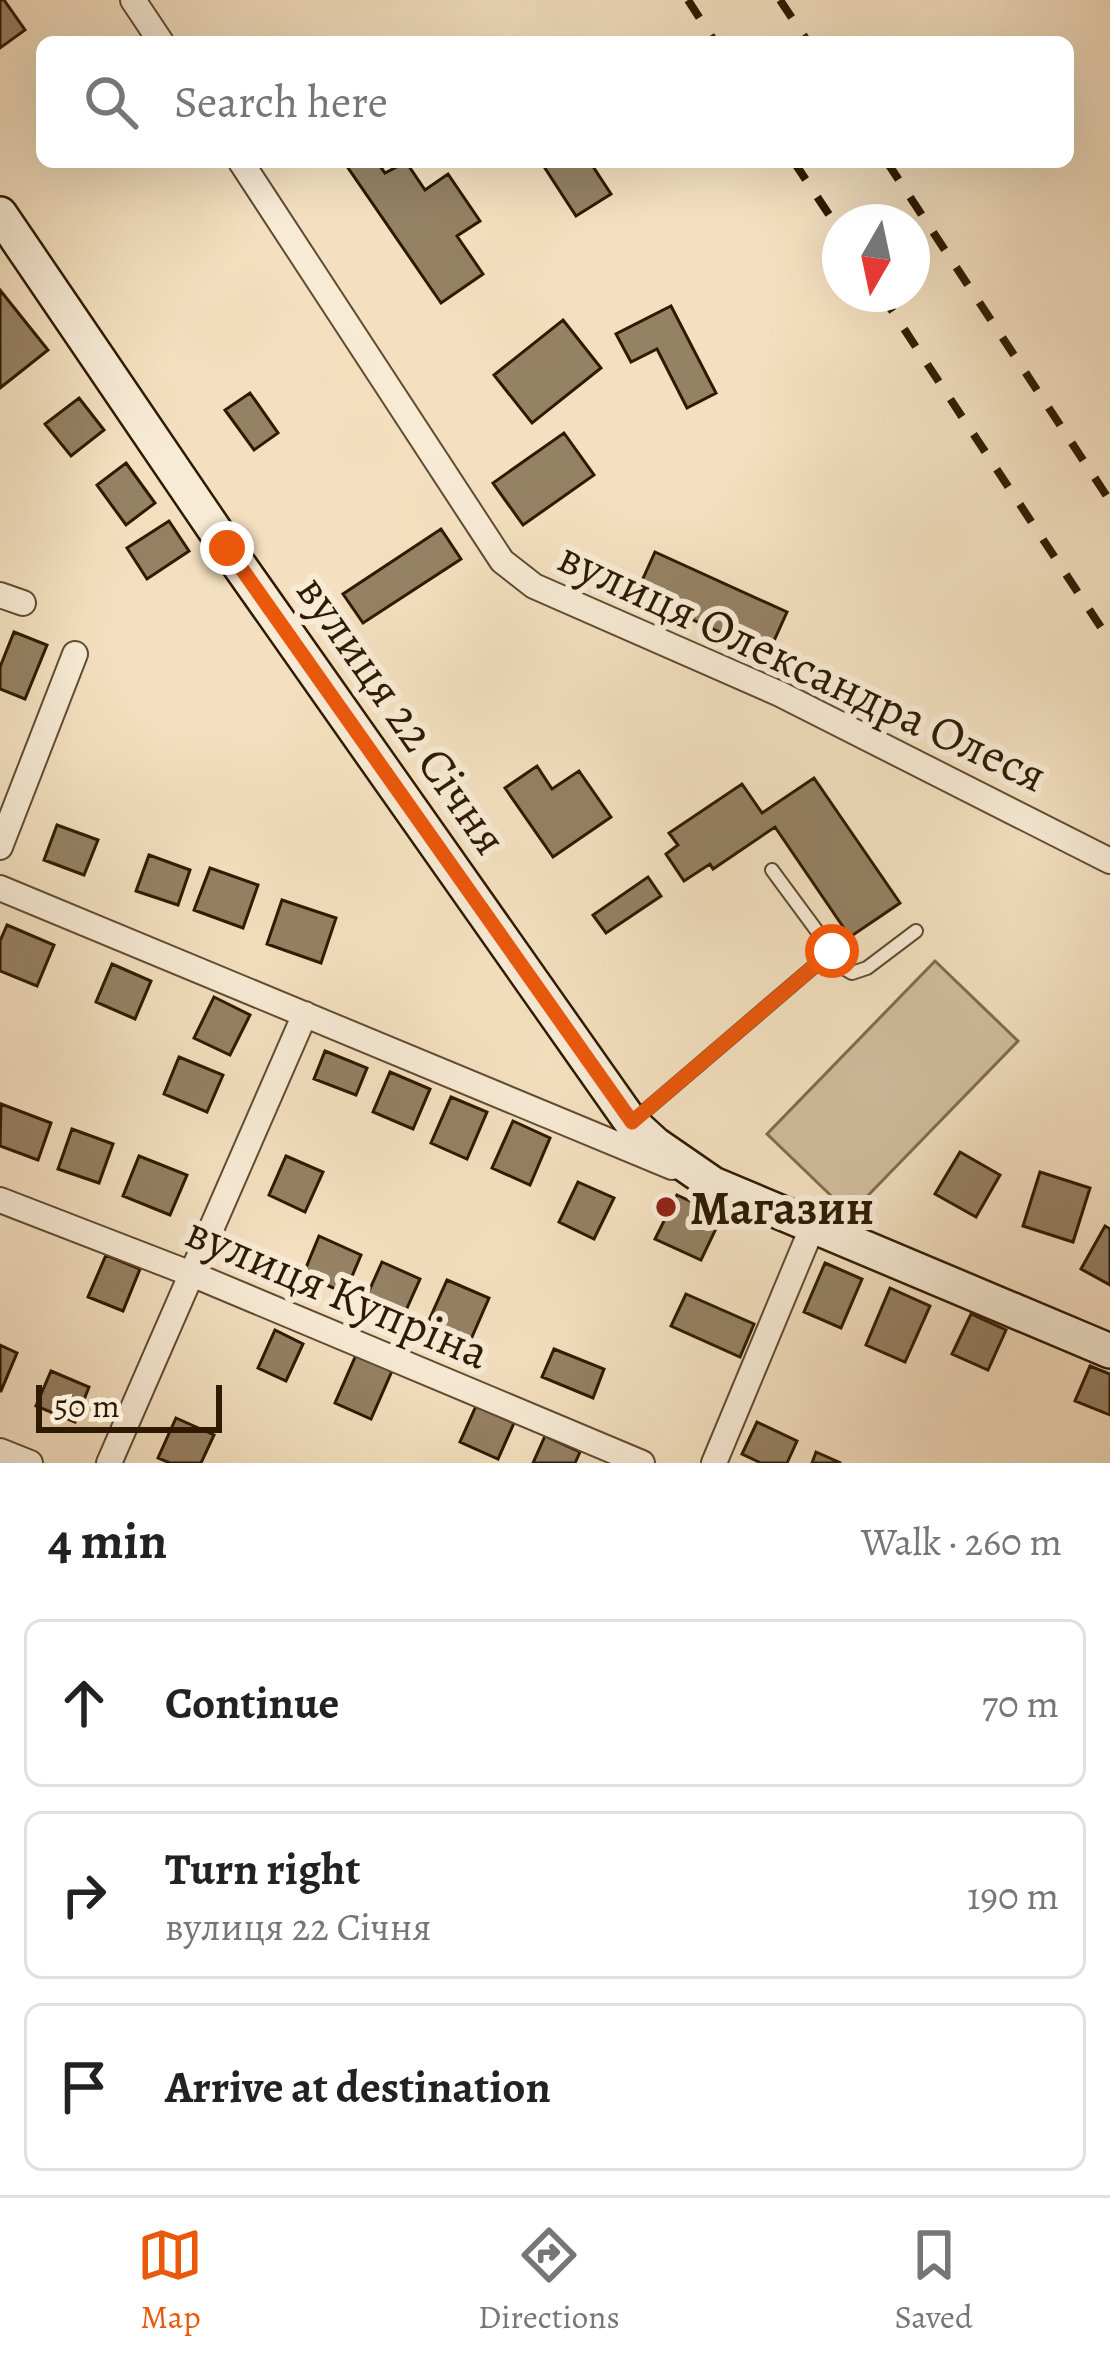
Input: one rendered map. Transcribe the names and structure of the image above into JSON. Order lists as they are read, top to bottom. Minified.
{"streets":{"street":["вулиця Олександра Олеся","вулиця 22 Січня","вулиця Купріна"]},"places":["Магазин"],"scale_bar":"50 m","north":"bottom","page":{"search":"Search here","scale":"50 m","heading":["4 min","Walk · 260 m"],"list":[["Continue","70 m"],["Turn right","вулиця 22 Січня","190 m"],"Arrive at destination"],"nav":["Map","Directions","Saved"]}}
